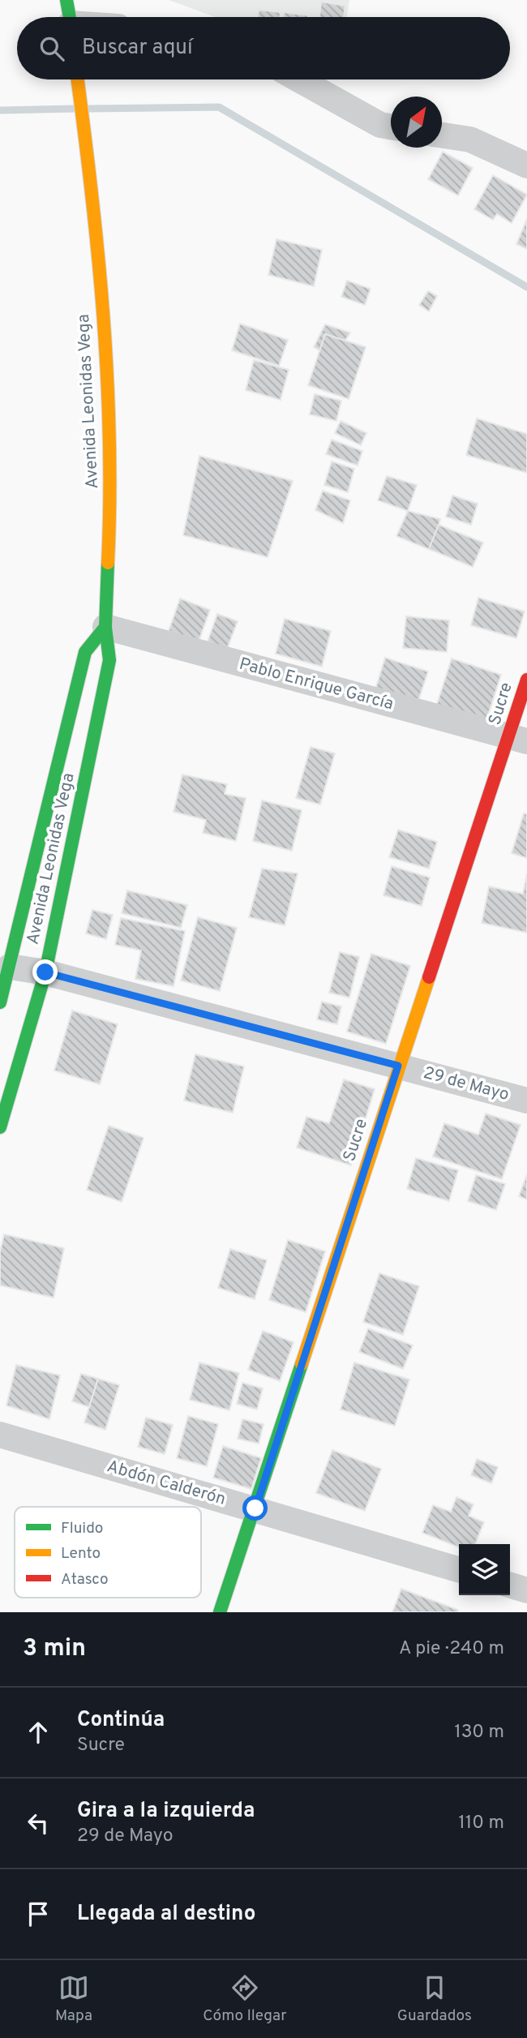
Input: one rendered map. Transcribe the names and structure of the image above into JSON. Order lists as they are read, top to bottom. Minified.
{"streets":{"main road":["Avenida Leonidas Vega","Sucre"],"street":["Pablo Enrique García","29 de Mayo","Abdón Calderón"]},"crossings":[["Avenida Leonidas Vega","Pablo Enrique García"],["Avenida Leonidas Vega","29 de Mayo"],["Pablo Enrique García","Sucre"],["Sucre","29 de Mayo"],["Sucre","Abdón Calderón"]],"legend":["Fluido","Lento","Atasco"],"north":"top right","page":{"search":"Buscar aquí","heading":["3 min","A pie · 240 m"],"list":[["Continúa","Sucre","130 m"],["Gira a la izquierda","29 de Mayo","110 m"],"Llegada al destino"],"nav":["Mapa","Cómo llegar","Guardados"]}}
